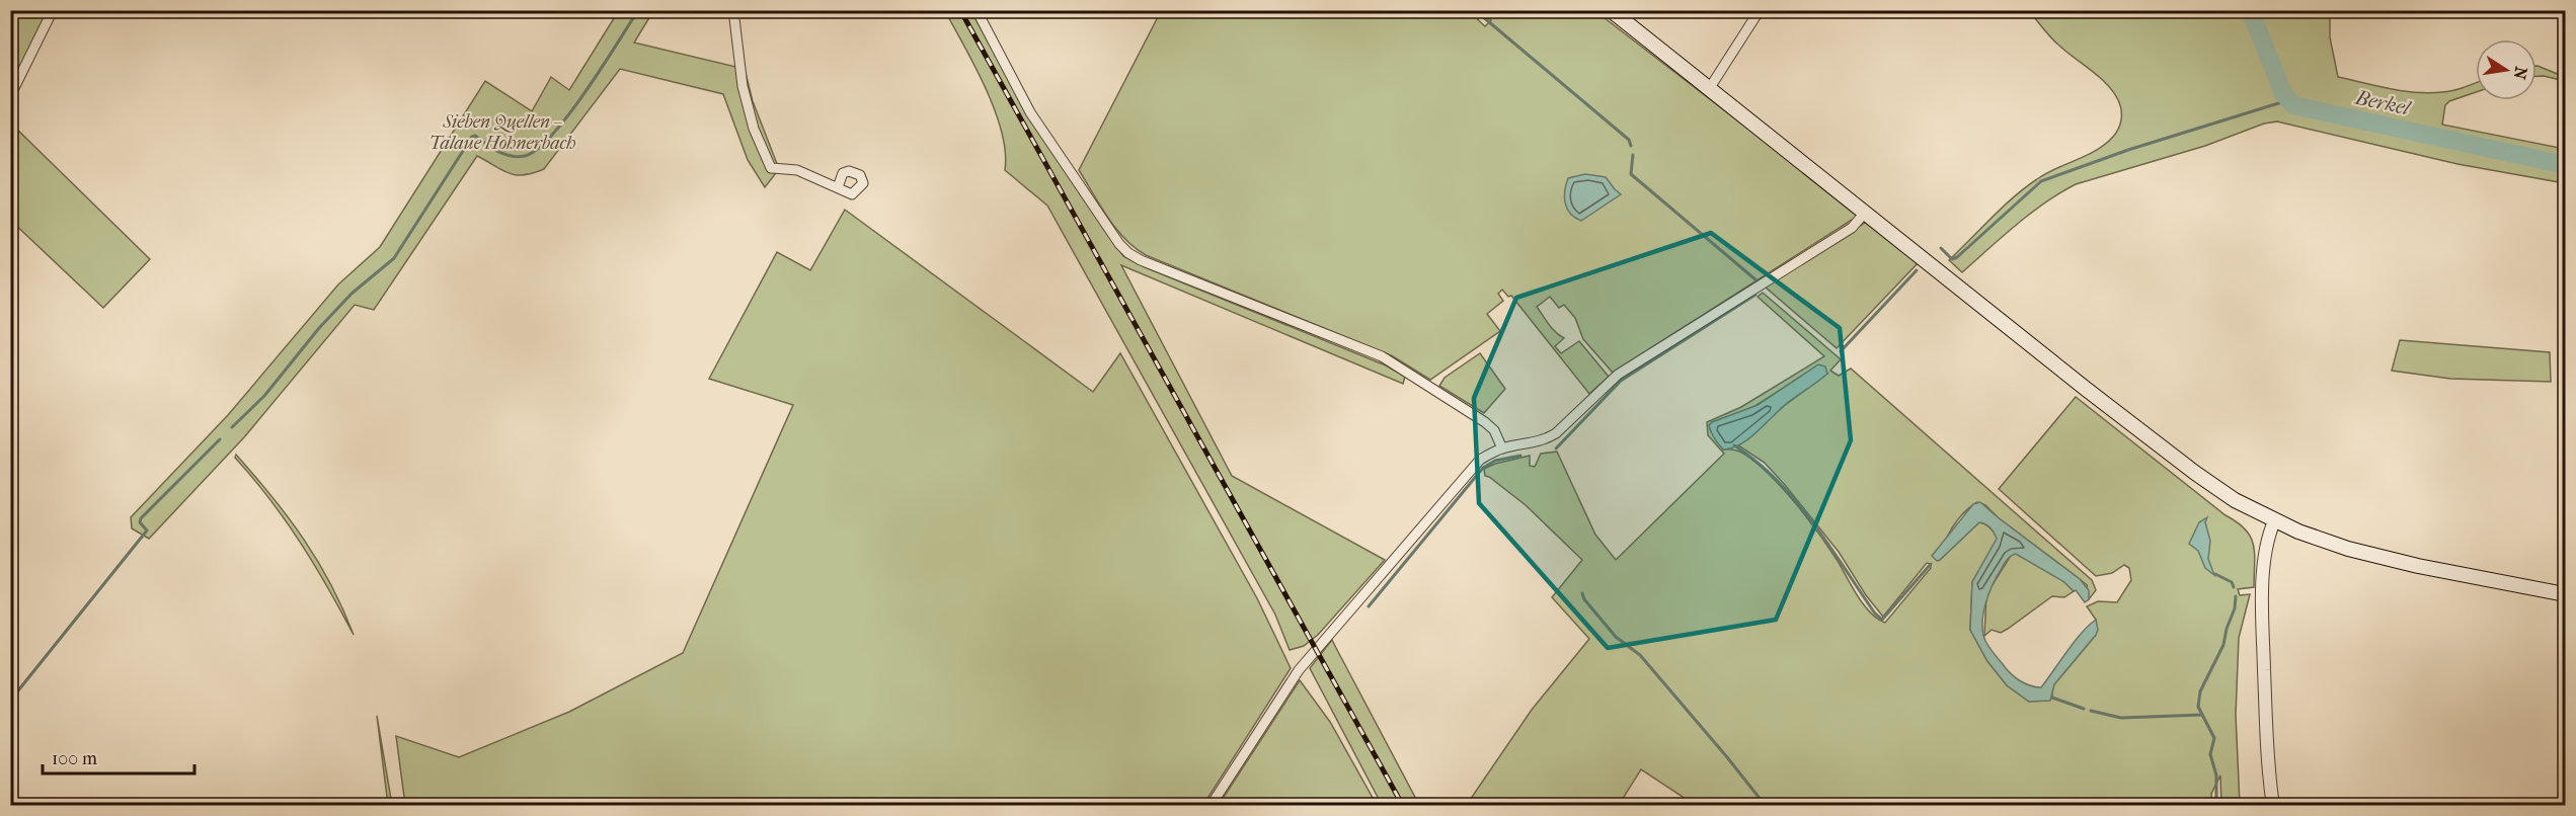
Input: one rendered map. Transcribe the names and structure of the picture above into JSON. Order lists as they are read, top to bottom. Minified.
{"water":["Berkel"],"parks":["Sieben Quellen – Talaue Hohnerbach"],"scale_bar":"100 m","north":"right"}
